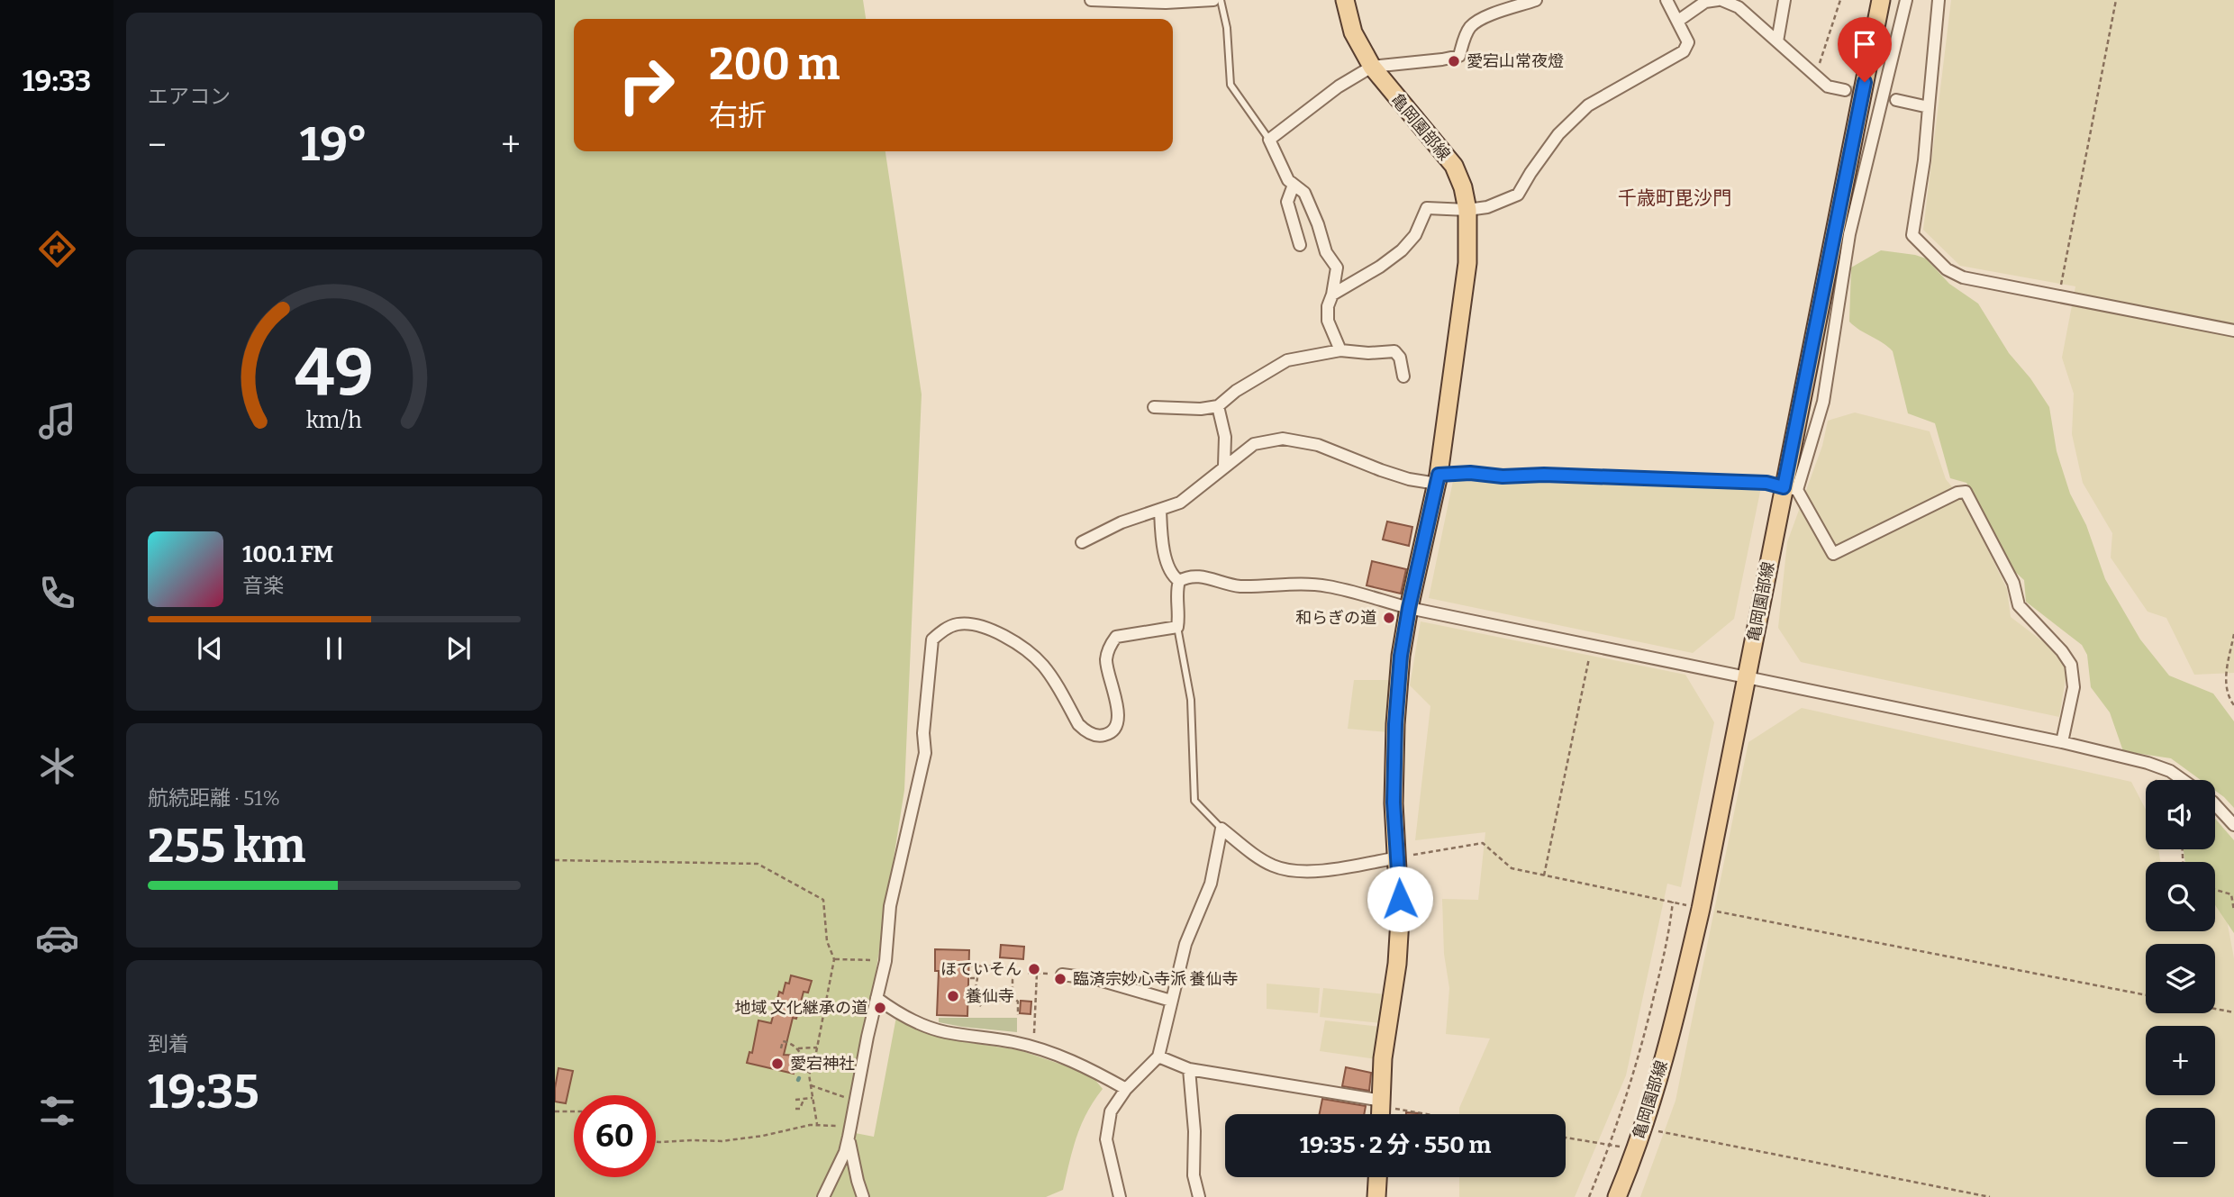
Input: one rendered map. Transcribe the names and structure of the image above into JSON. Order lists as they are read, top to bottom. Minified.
{"streets":{"main road":["亀岡園部線"]},"districts":["千歳町毘沙門"],"places":["愛宕山常夜燈","和らぎの道","ほていそん","臨済宗妙心寺派 養仙寺","養仙寺","地域 文化継承の道","愛宕神社"],"page":{"tabs":"19:33","tile":["エアコン",["航続距離 · 51%","255 km"],["到着","19:35"]],"turn":["200 m","右折"],"heat":["−","19°","+"],"song":["100.1 FM","音楽"],"map_buttons":["+","−"],"limit":"60","trip":"19:35 · 2 分 · 550 m","gauge":["49","km/h"]}}
